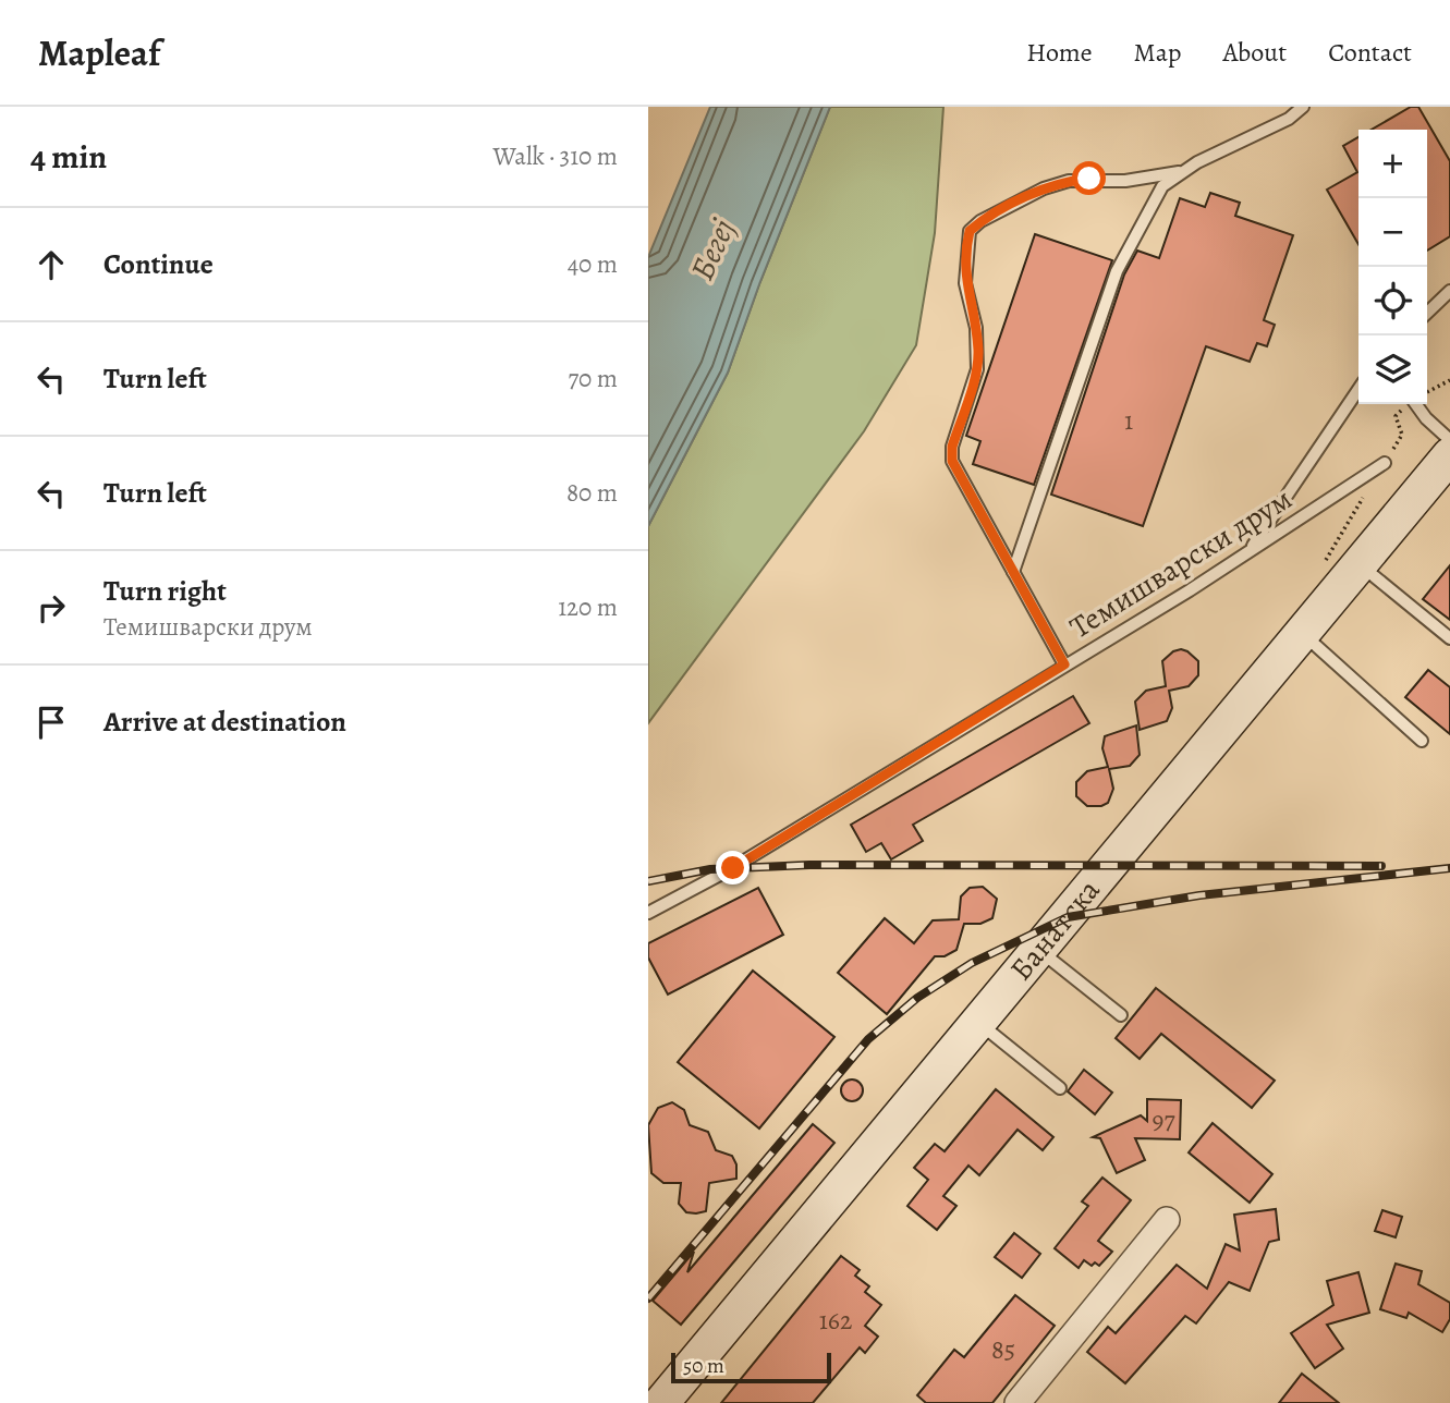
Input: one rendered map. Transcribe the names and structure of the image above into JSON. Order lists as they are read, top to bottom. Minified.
{"streets":{"main road":["Банатска"],"lane":["Темишварски друм"]},"water":["Бегеј"],"house_numbers":["1","97","162","85"],"scale_bar":"50 m","page":{"header":"Mapleaf","nav":["Home","Map","About","Contact"],"heading":["4 min","Walk · 310 m"],"map_buttons":["+","−"],"list":[["Continue","40 m"],["Turn left","70 m"],["Turn left","80 m"],["Turn right","Темишварски друм","120 m"],"Arrive at destination"],"scale":"50 m"}}
